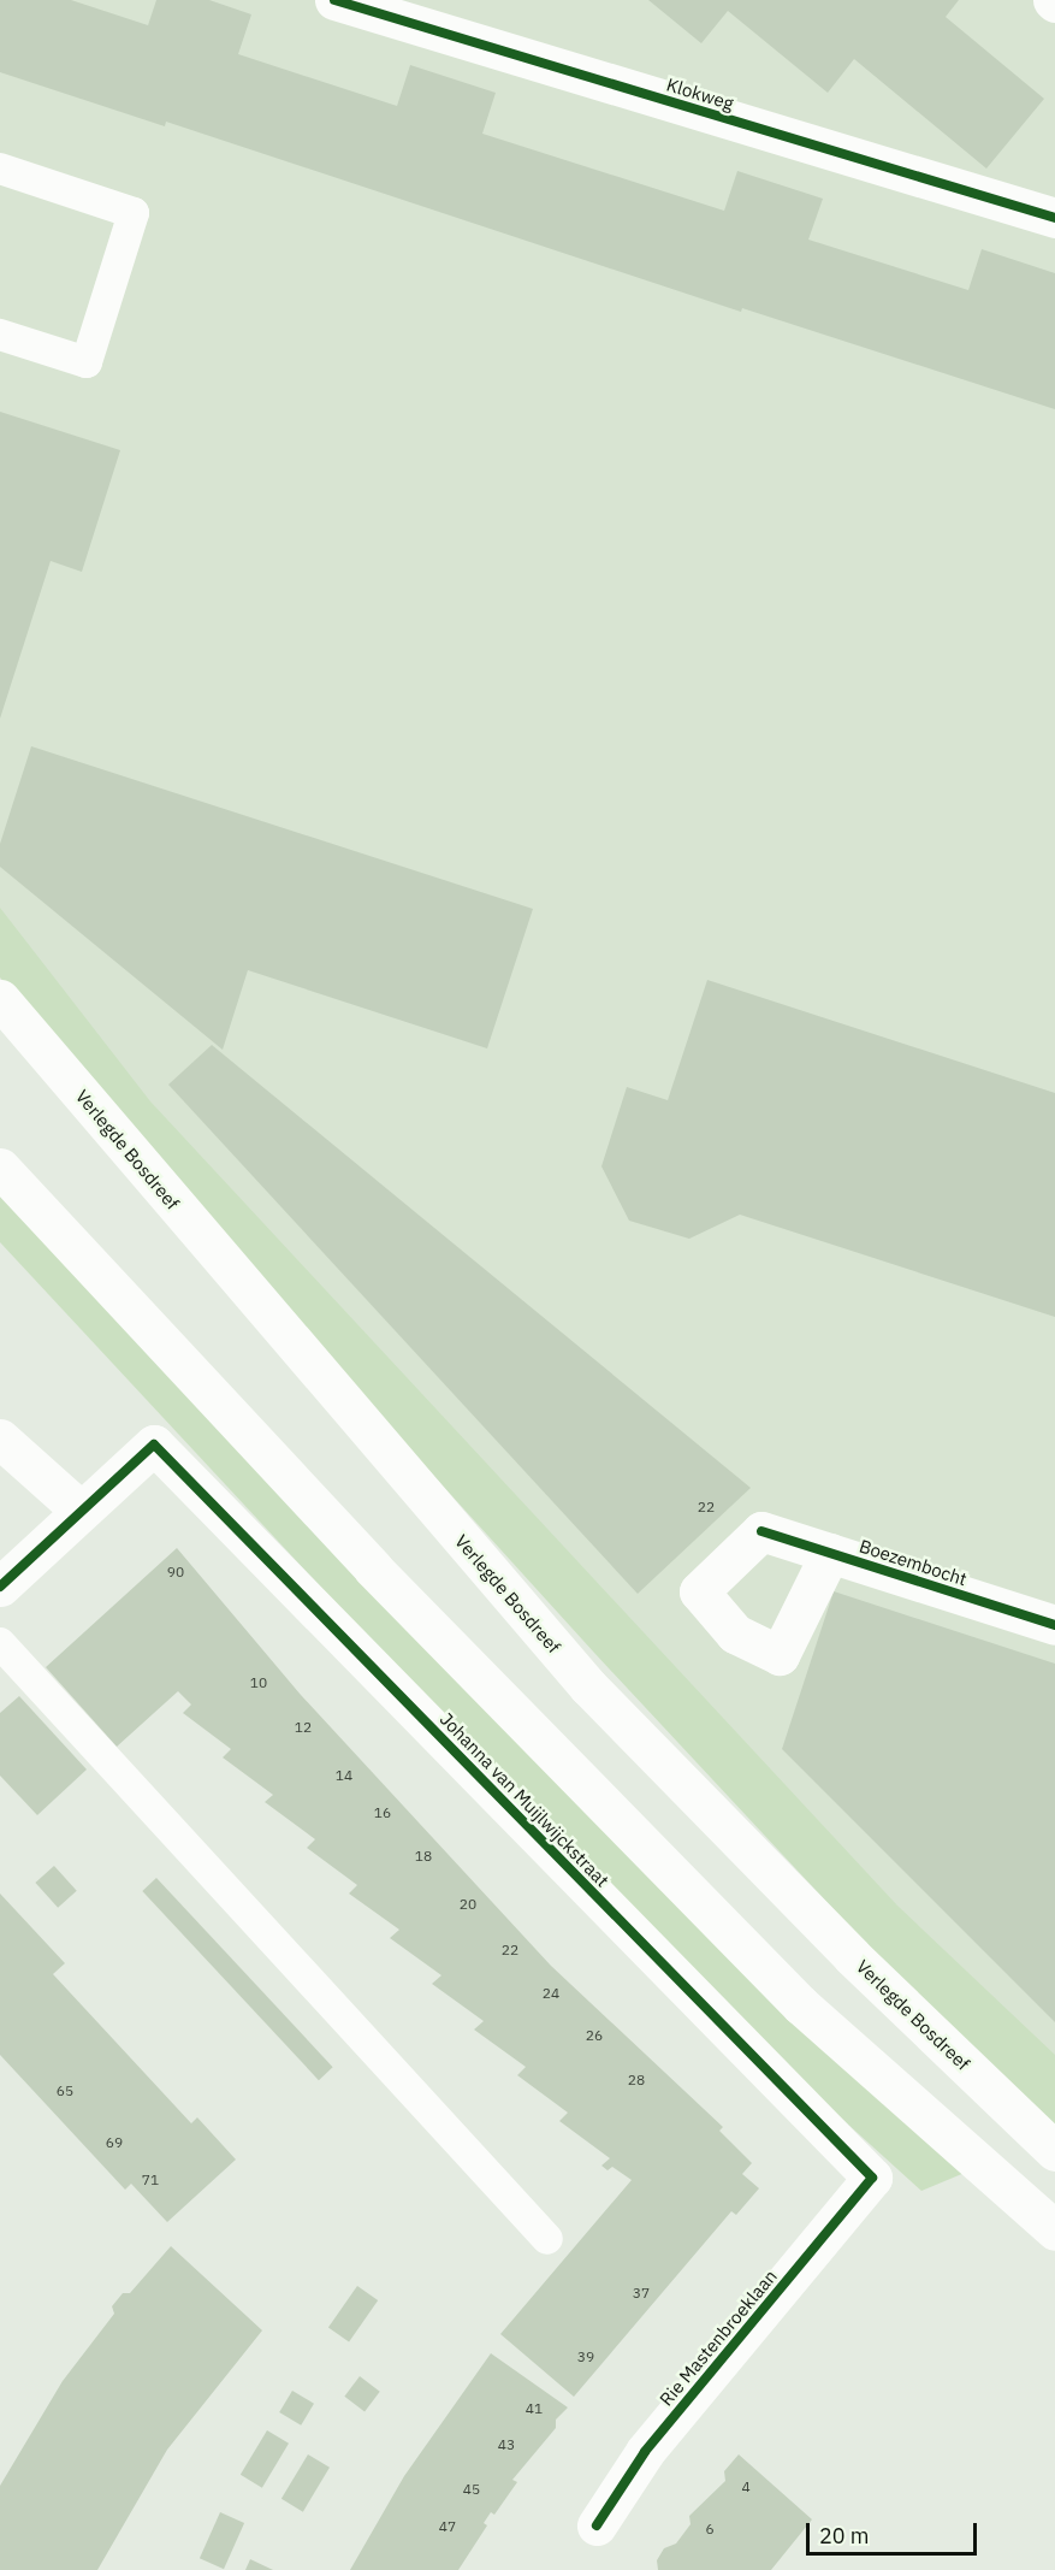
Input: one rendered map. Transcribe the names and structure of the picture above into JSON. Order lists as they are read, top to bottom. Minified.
{"streets":{"street":["Klokweg","Verlegde Bosdreef","Boezembocht","Johanna van Muijlwijckstraat","Rie Mastenbroeklaan"]},"crossings":[["Johanna van Muijlwijckstraat","Rie Mastenbroeklaan"]],"house_numbers":["22","90","10","12","14","16","18","20","22","24","26","28","65","69","71","37","39","41","43","4","45","47","6"],"scale_bar":"20 m"}
